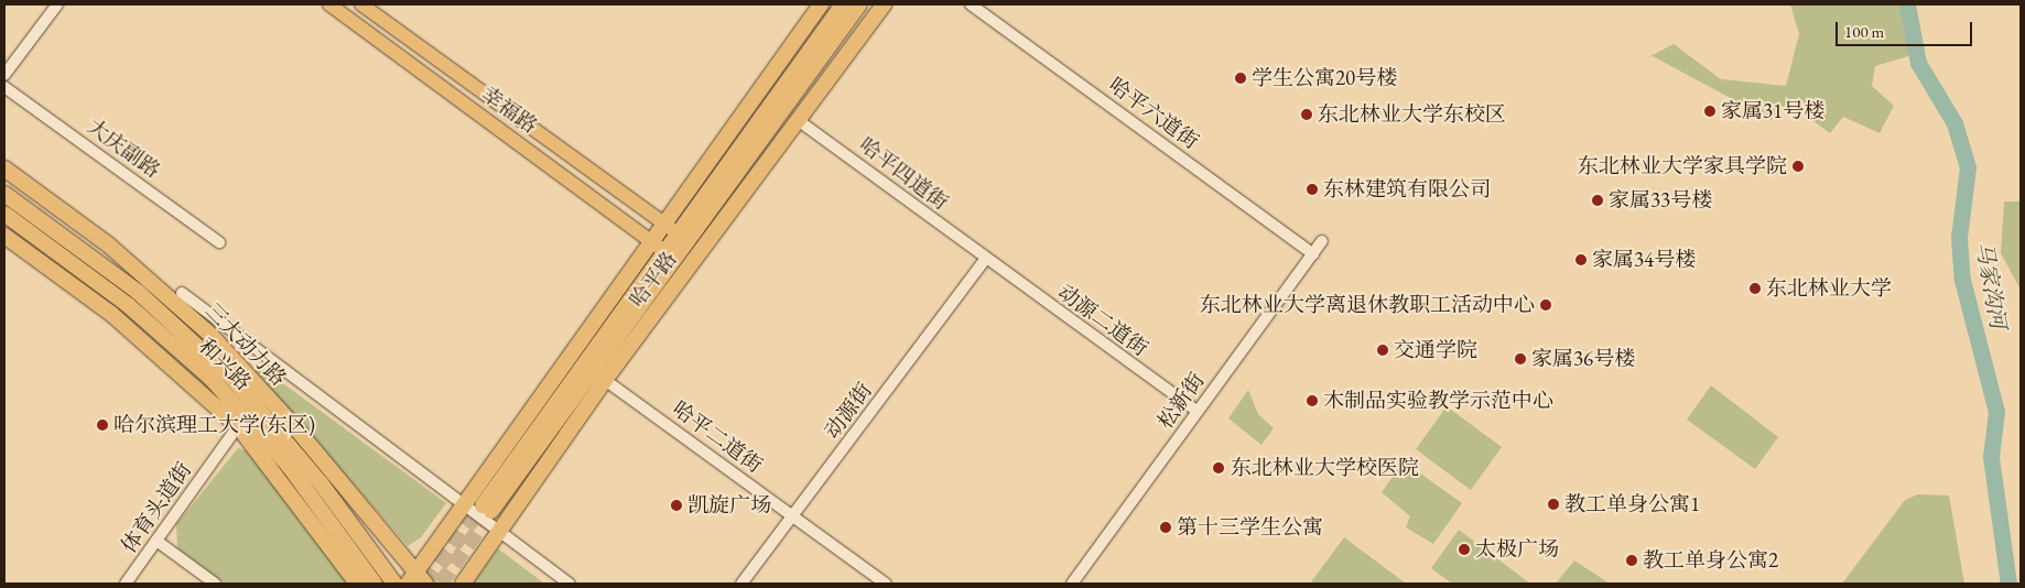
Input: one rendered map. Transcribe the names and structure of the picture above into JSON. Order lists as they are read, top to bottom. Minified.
{"streets":{"highway":["哈平路","三大动力路","和兴路"],"main road":["幸福路"],"street":["哈平六道街","大庆副路","哈平四道街","动源二道街","松新街","动源街","哈平二道街","体育头道街"]},"crossings":[["幸福路","哈平路"],["哈平六道街","松新街"],["哈平四道街","哈平路"],["哈平四道街","动源二道街"],["哈平四道街","动源街"],["哈平路","三大动力路"],["哈平路","哈平二道街"],["动源二道街","松新街"],["动源二道街","动源街"],["动源街","哈平二道街"]],"water":["马家沟河"],"places":["学生公寓20号楼","家属31号楼","东北林业大学东校区","东北林业大学家具学院","东林建筑有限公司","家属33号楼","家属34号楼","东北林业大学","东北林业大学离退休教职工活动中心","交通学院","家属36号楼","木制品实验教学示范中心","哈尔滨理工大学(东区)","东北林业大学校医院","教工单身公寓1","凯旋广场","第十三学生公寓","太极广场","教工单身公寓2"],"scale_bar":"100 m"}
